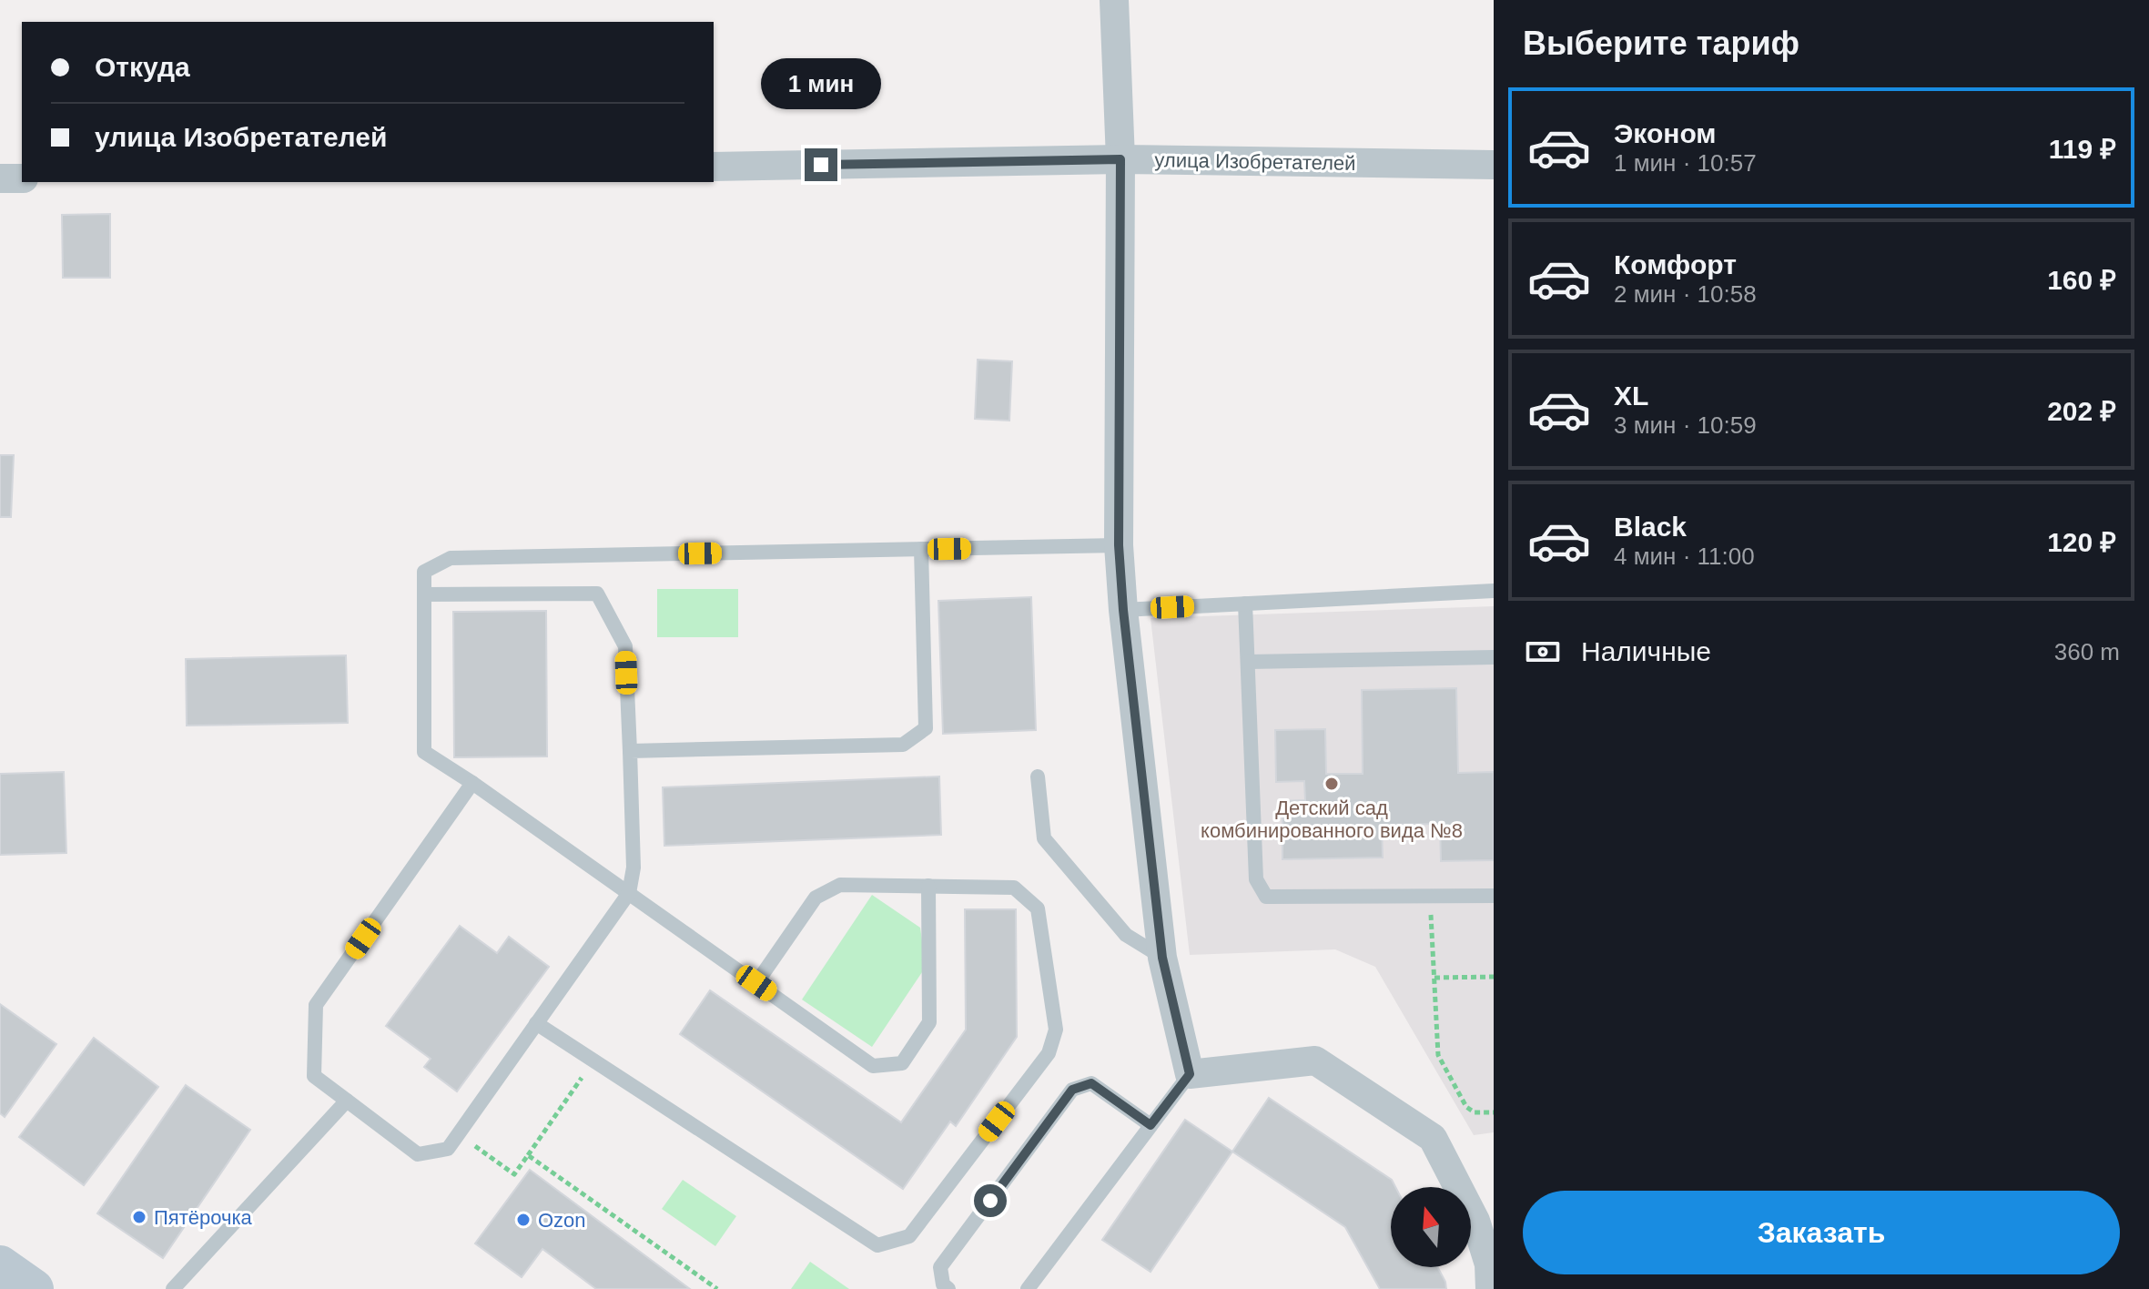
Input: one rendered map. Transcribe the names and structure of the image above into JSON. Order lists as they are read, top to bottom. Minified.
{"streets":{"street":["улица Изобретателей"]},"places":["Детский сад комбинированного вида №8","Пятёрочка","Ozon"],"north":"top","page":{"heading":"Выберите тариф","banner":["Откуда","улица Изобретателей"],"bubble":"1 мин","list":[{"name":"Эконом","note":"1 мин · 10:57","value":"119 ₽"},{"name":"Комфорт","note":"2 мин · 10:58","value":"160 ₽"},{"name":"XL","note":"3 мин · 10:59","value":"202 ₽"},{"name":"Black","note":"4 мин · 11:00","value":"120 ₽"}],"pay":["Наличные","360 m"],"buttons":"Заказать"}}
